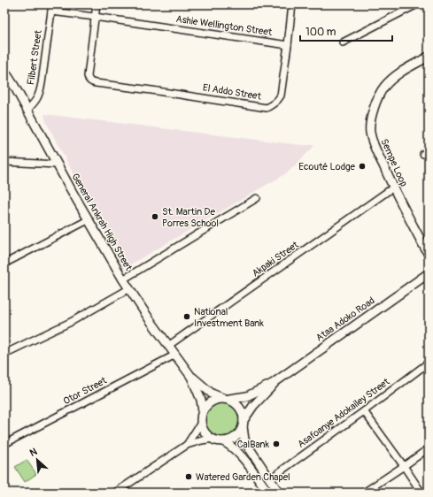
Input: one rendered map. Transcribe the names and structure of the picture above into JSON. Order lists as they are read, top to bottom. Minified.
{"streets":{"main road":["Sempe Loop","General Ankrah High Street","Ataa Adoko Road"],"street":["Ashie Wellington Street","Filbert Street","El Addo Street","Akpaki Street","Otor Street","Asafoanye Adokailey Street"]},"crossings":[["Ashie Wellington Street","Filbert Street"],["Ashie Wellington Street","El Addo Street"],["Filbert Street","General Ankrah High Street"],["Sempe Loop","Akpaki Street"],["General Ankrah High Street","Akpaki Street"],["General Ankrah High Street","Ataa Adoko Road"],["General Ankrah High Street","Otor Street"]],"places":["Ecouté Lodge","St. Martin De Porres School","National Investment Bank","CalBank","Watered Garden Chapel"],"scale_bar":"100 m","north":"top left"}
